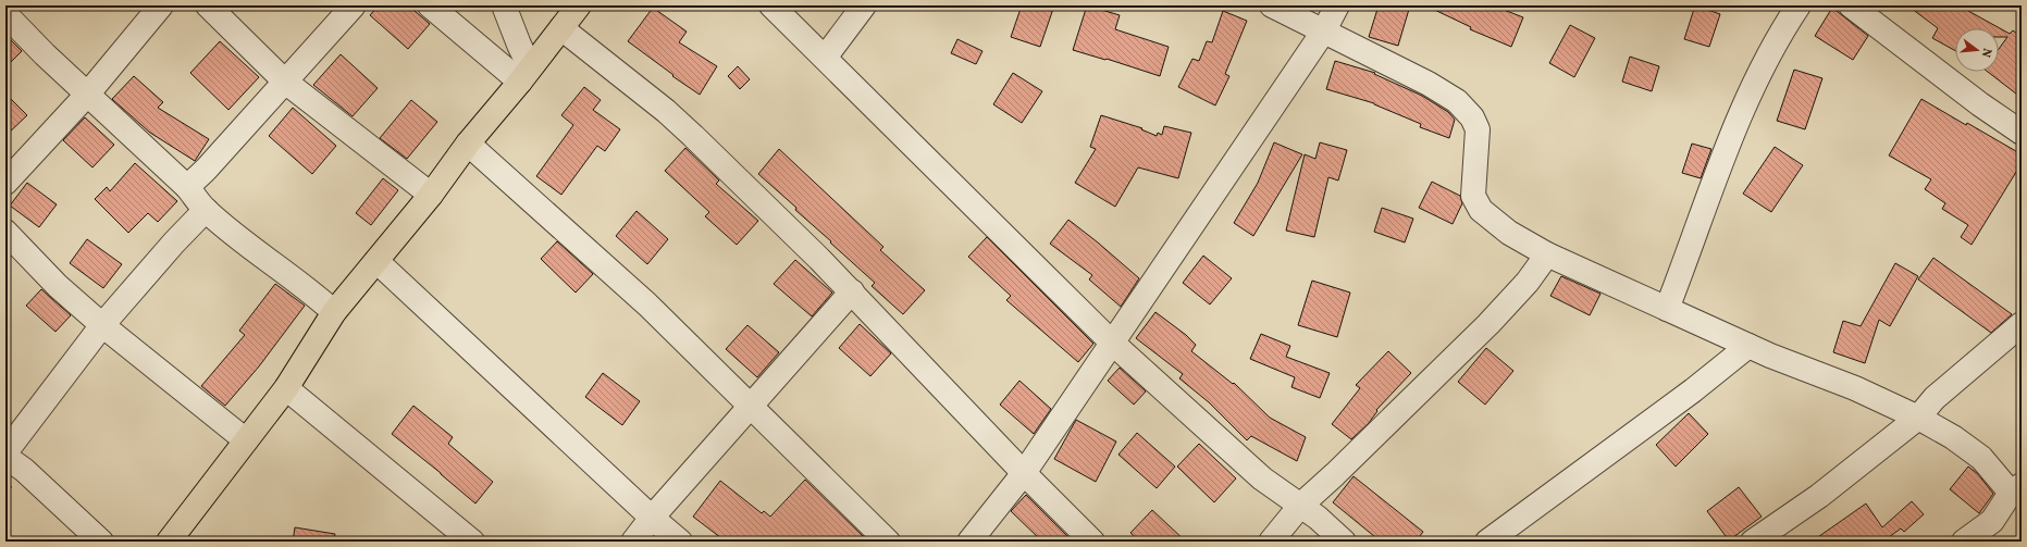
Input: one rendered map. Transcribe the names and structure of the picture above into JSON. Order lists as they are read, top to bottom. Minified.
{"north":"right"}
